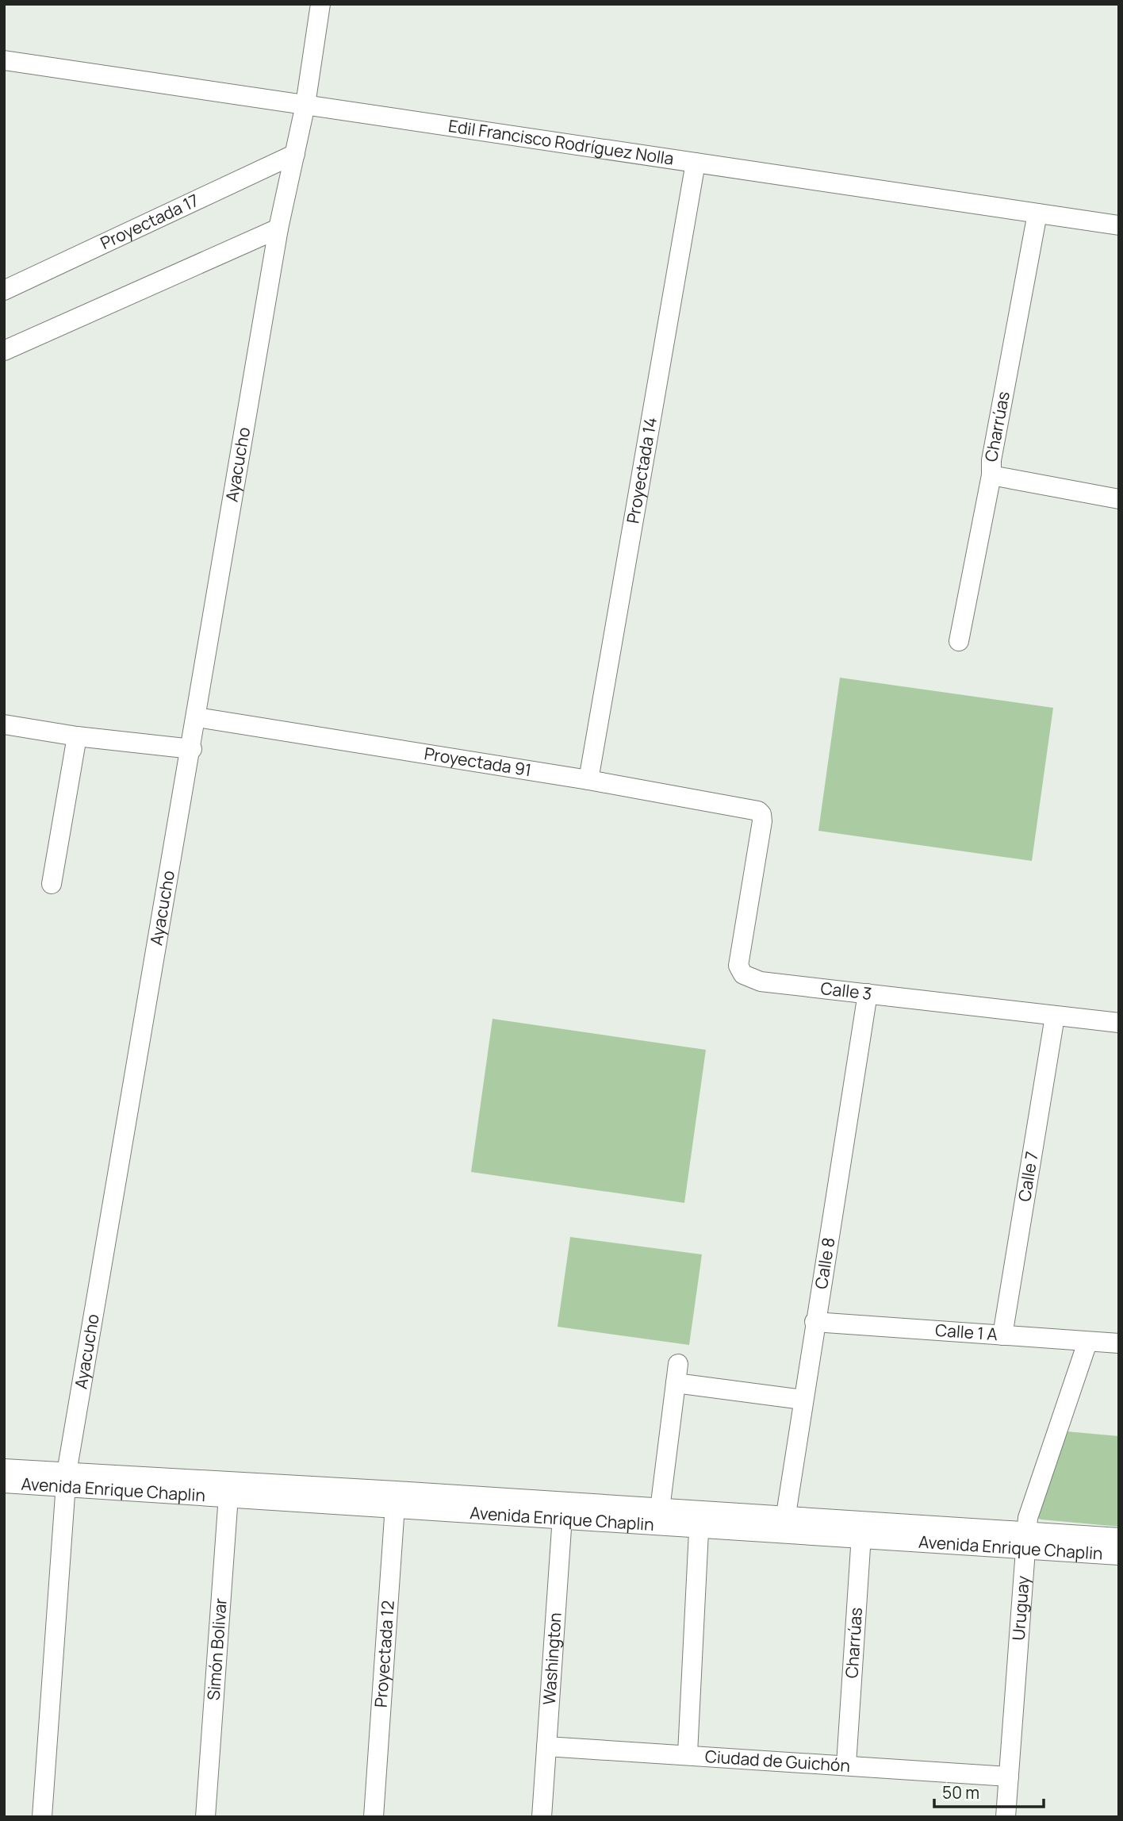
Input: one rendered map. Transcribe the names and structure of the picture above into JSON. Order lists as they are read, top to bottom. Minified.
{"streets":{"street":["Edil Francisco Rodríguez Nolla","Proyectada 17","Charrúas","Ayacucho","Proyectada 14","Proyectada 91","Calle 3","Calle 7","Calle 8","Calle 1 A","Avenida Enrique Chaplin","Uruguay","Simón Bolivar","Proyectada 12","Washington","Ciudad de Guichón"]},"crossings":[["Edil Francisco Rodríguez Nolla","Charrúas"],["Edil Francisco Rodríguez Nolla","Ayacucho"],["Edil Francisco Rodríguez Nolla","Proyectada 14"],["Proyectada 17","Ayacucho"],["Charrúas","Avenida Enrique Chaplin"],["Charrúas","Ciudad de Guichón"],["Ayacucho","Proyectada 91"],["Ayacucho","Avenida Enrique Chaplin"],["Proyectada 14","Proyectada 91"],["Proyectada 91","Calle 3"],["Calle 3","Calle 7"],["Calle 3","Calle 8"],["Calle 7","Calle 1 A"],["Calle 8","Calle 1 A"],["Calle 8","Avenida Enrique Chaplin"],["Calle 1 A","Uruguay"],["Avenida Enrique Chaplin","Uruguay"],["Avenida Enrique Chaplin","Simón Bolivar"],["Avenida Enrique Chaplin","Proyectada 12"],["Avenida Enrique Chaplin","Washington"],["Uruguay","Ciudad de Guichón"],["Washington","Ciudad de Guichón"]],"scale_bar":"50 m"}
